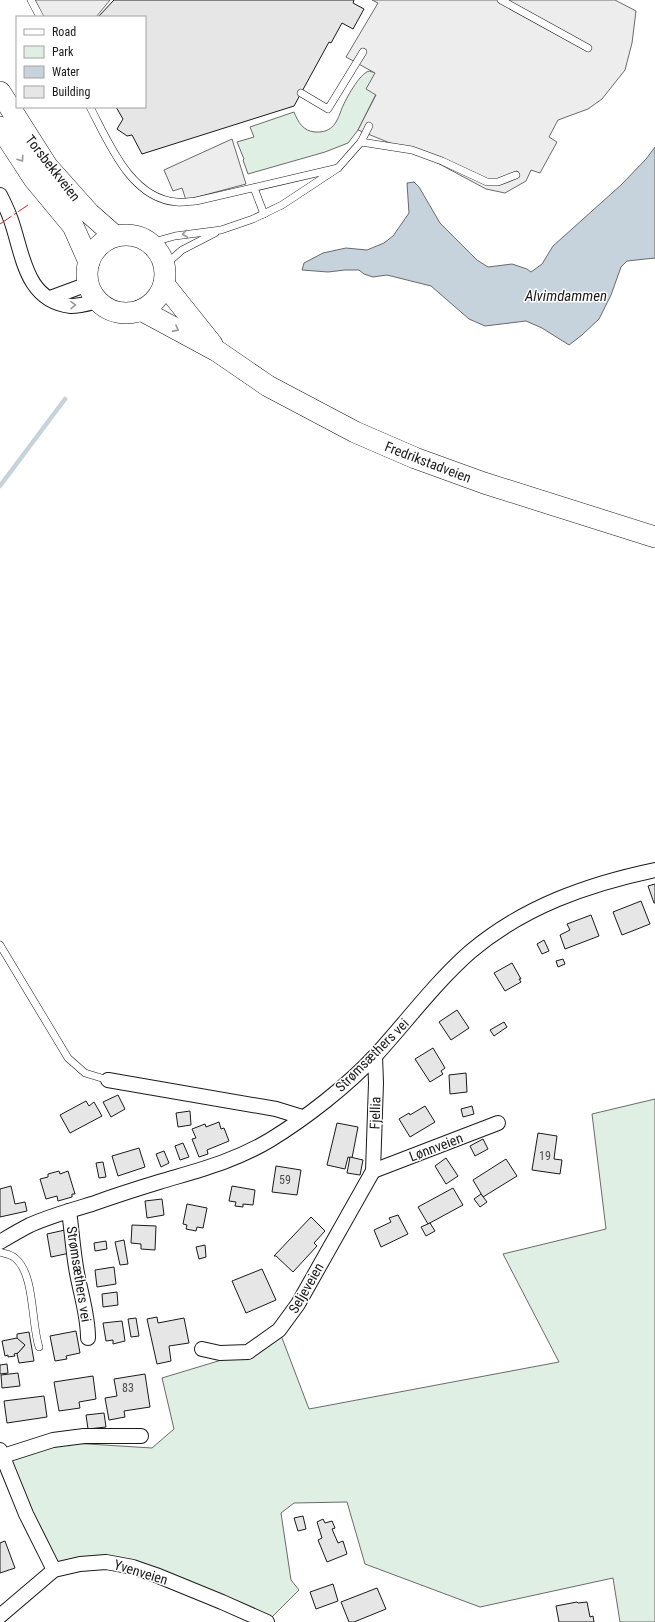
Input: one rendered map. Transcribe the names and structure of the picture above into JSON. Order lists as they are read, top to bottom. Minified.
{"streets":{"main road":["Torsbekkveien","Fredrikstadveien"],"street":["Strømsæthers vei","Fjellia","Lønnveien","Seljeveien","Yvenveien"]},"crossings":[["Torsbekkveien","Fredrikstadveien"],["Strømsæthers vei","Fjellia"],["Fjellia","Lønnveien"],["Fjellia","Seljeveien"],["Lønnveien","Seljeveien"]],"water":["Alvimdammen"],"house_numbers":["19","59","83"],"legend":["Road","Park","Water","Building"]}
